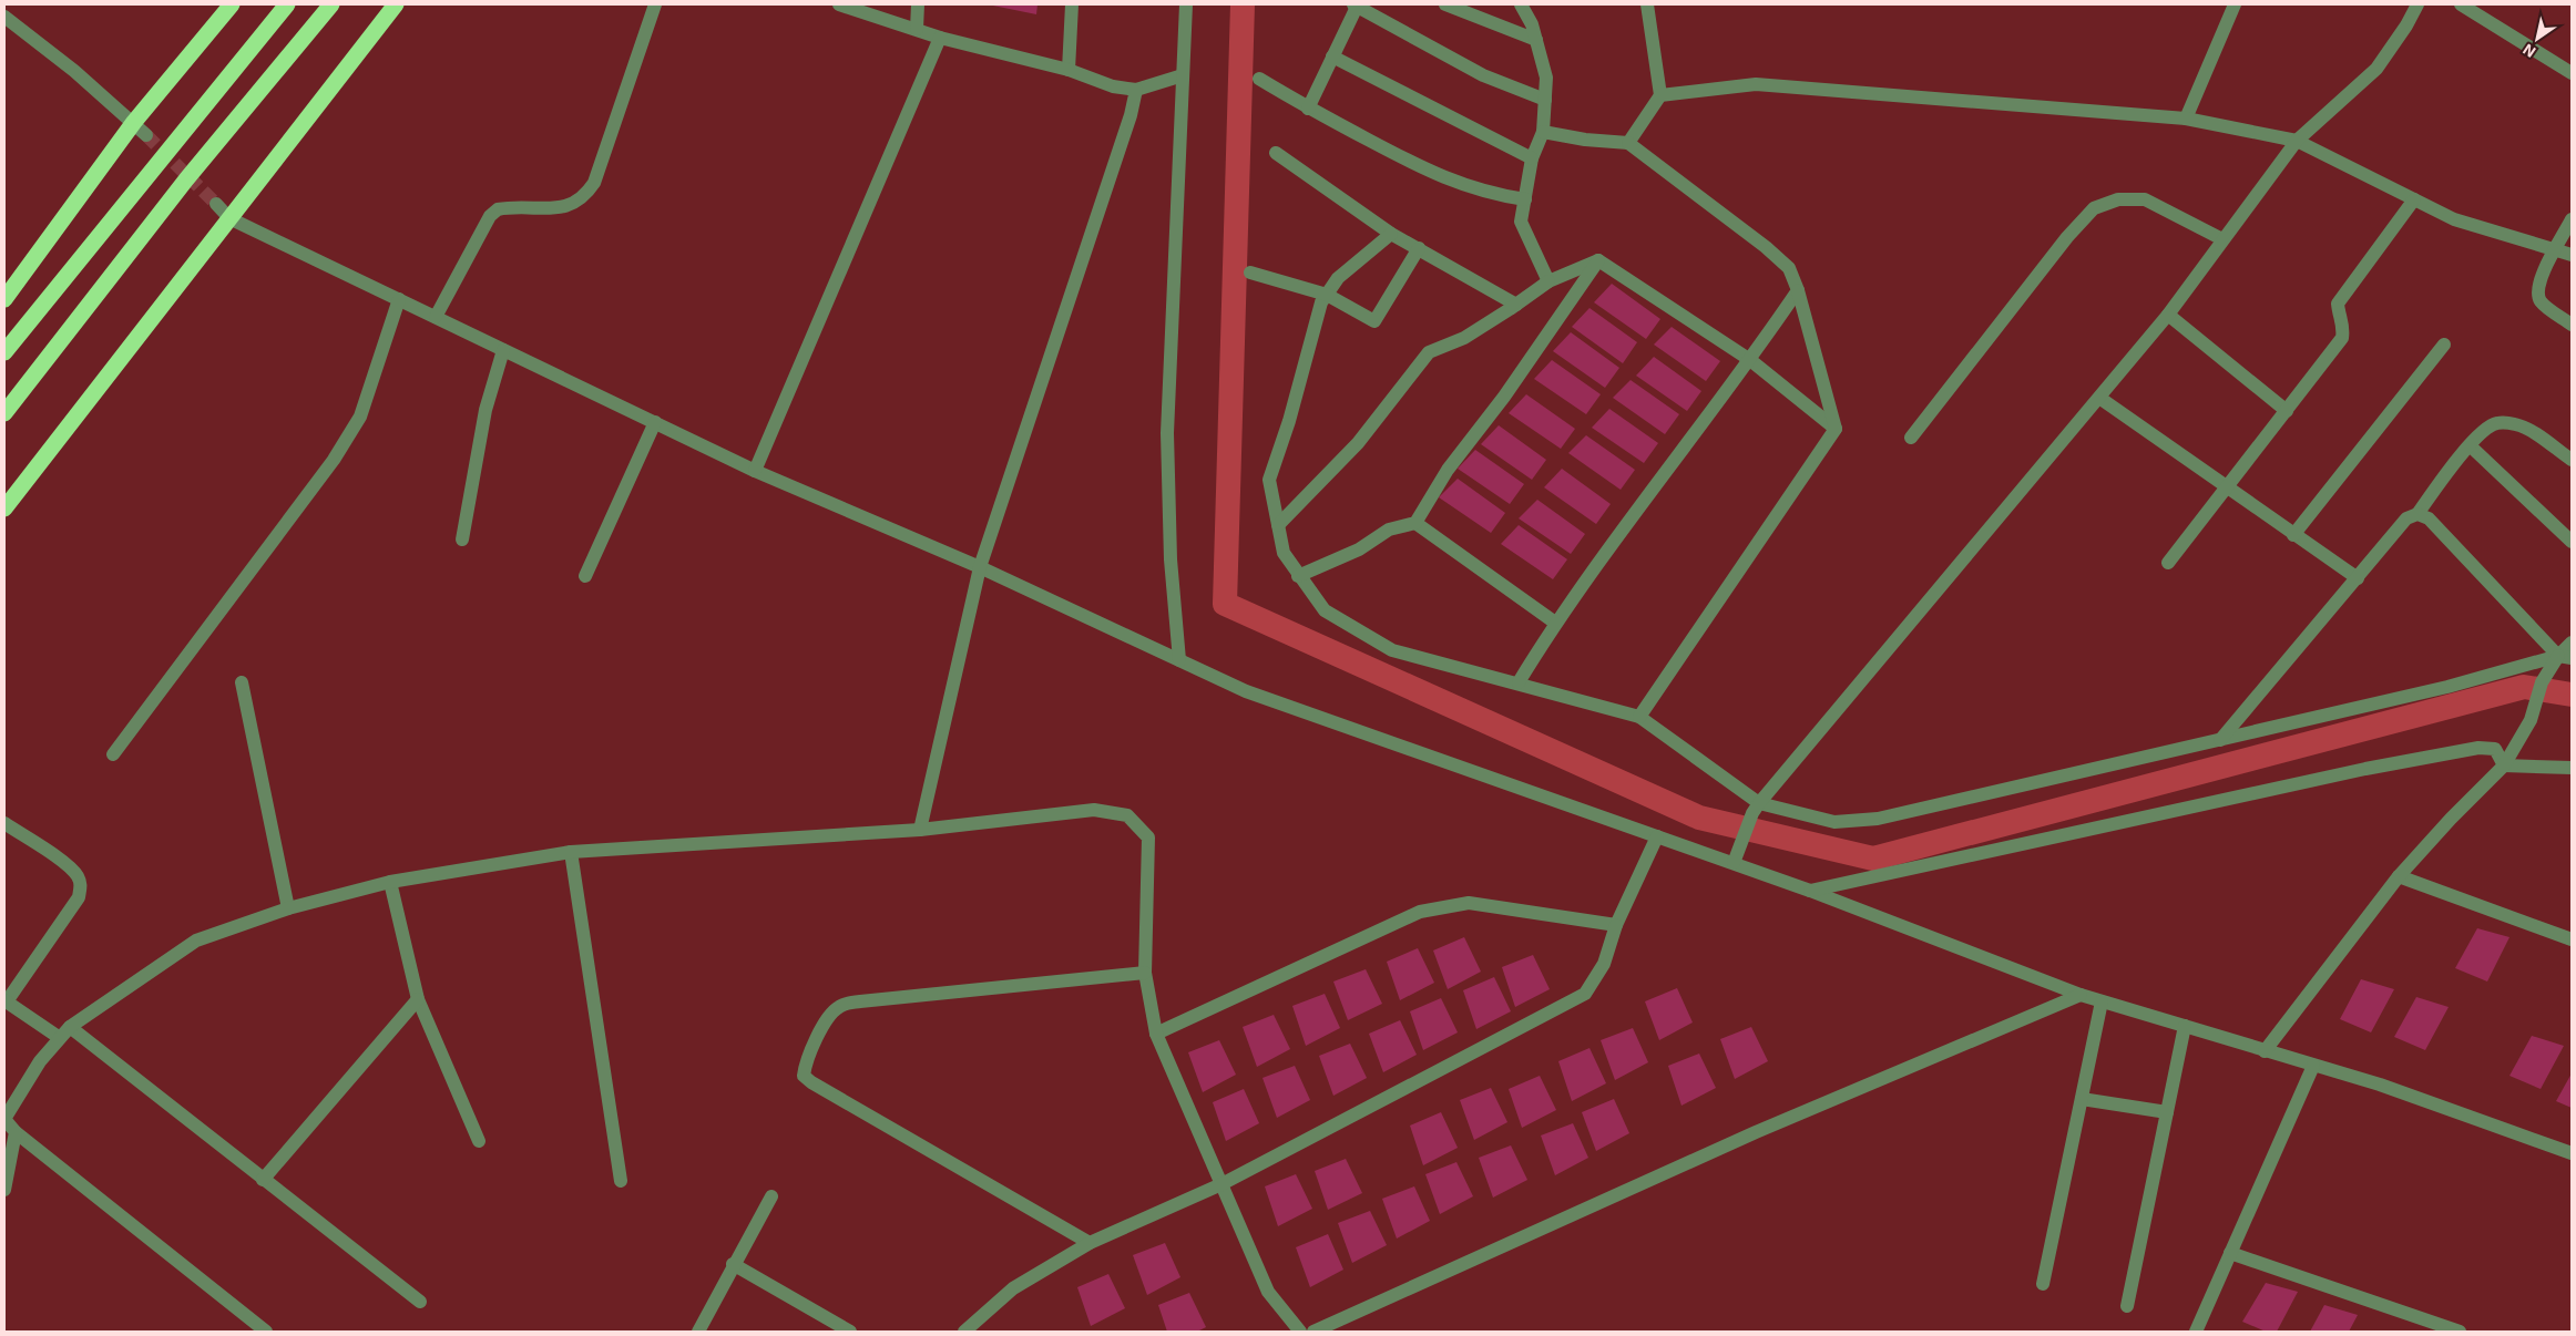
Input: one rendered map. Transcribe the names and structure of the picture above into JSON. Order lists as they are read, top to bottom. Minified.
{"north":"bottom left"}
